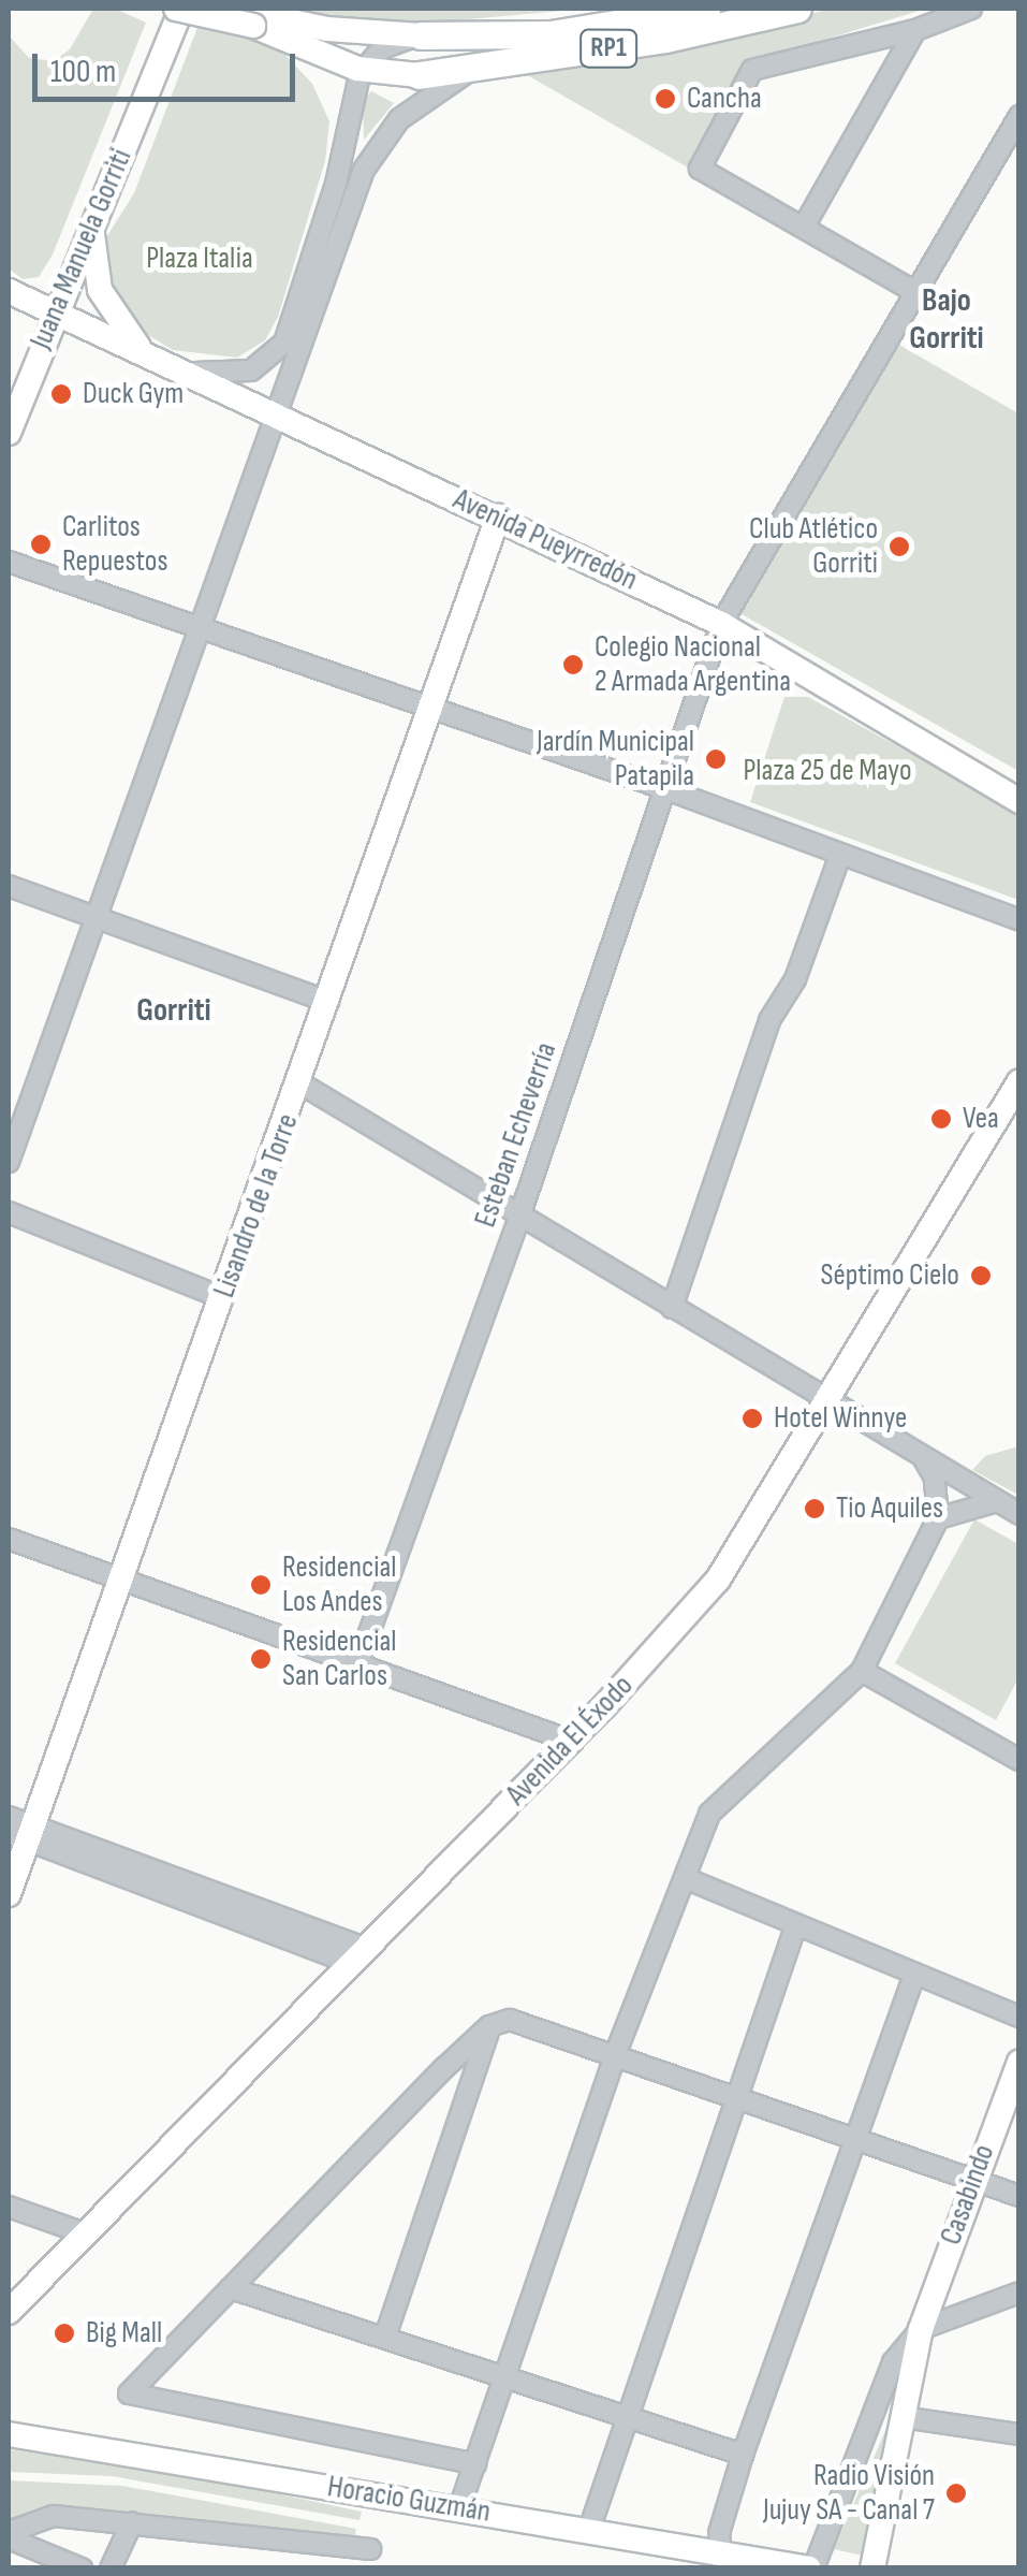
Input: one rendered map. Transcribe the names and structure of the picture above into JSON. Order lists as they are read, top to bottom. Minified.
{"streets":{"highway":["RP1"],"main road":["Juana Manuela Gorriti","Avenida Pueyrredón","Lisandro de la Torre","Avenida El Éxodo","Casabindo","Horacio Guzmán"],"street":["Esteban Echeverría"]},"crossings":[["RP1","Juana Manuela Gorriti"],["RP1","Avenida Pueyrredón"],["Juana Manuela Gorriti","Avenida Pueyrredón"],["Avenida Pueyrredón","Esteban Echeverría"],["Avenida Pueyrredón","Lisandro de la Torre"],["Casabindo","Horacio Guzmán"]],"districts":["Bajo Gorriti","Gorriti"],"parks":["Plaza Italia","Plaza 25 de Mayo"],"places":["Cancha","Duck Gym","Carlitos Repuestos","Club Atlético Gorriti","Colegio Nacional 2 Armada Argentina","Jardín Municipal Patapila","Vea","Séptimo Cielo","Hotel Winnye","Tio Aquiles","Residencial Los Andes","Residencial San Carlos","Big Mall","Radio Visión Jujuy SA - Canal 7"],"scale_bar":"100 m"}
